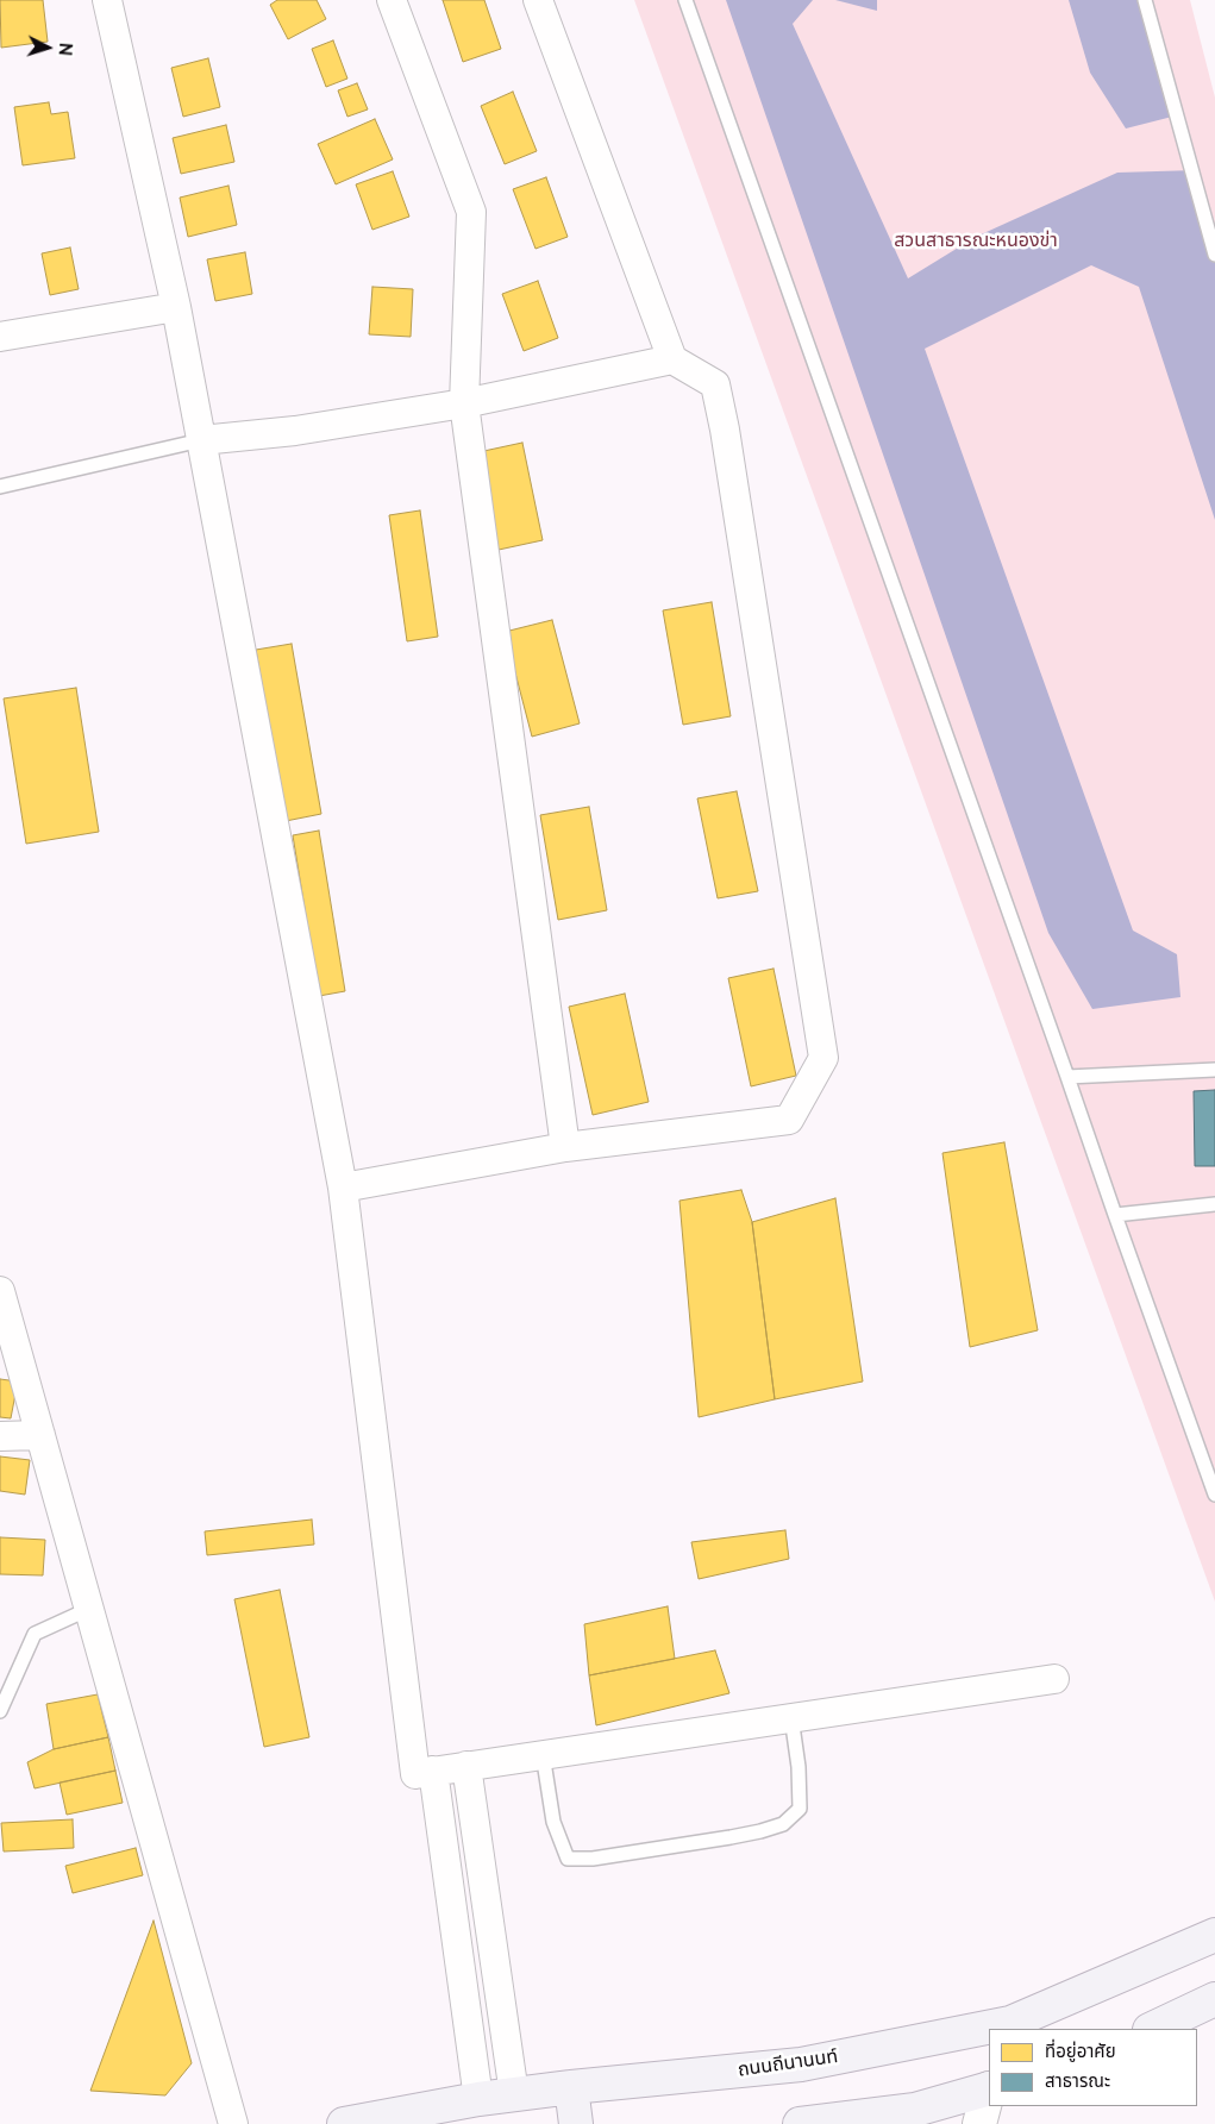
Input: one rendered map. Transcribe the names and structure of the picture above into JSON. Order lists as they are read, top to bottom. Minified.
{"streets":{"main road":["ถนนถีนานนท์"]},"parks":["สวนสาธารณะหนองข่า"],"legend":["ที่อยู่อาศัย","สาธารณะ"],"north":"right"}
